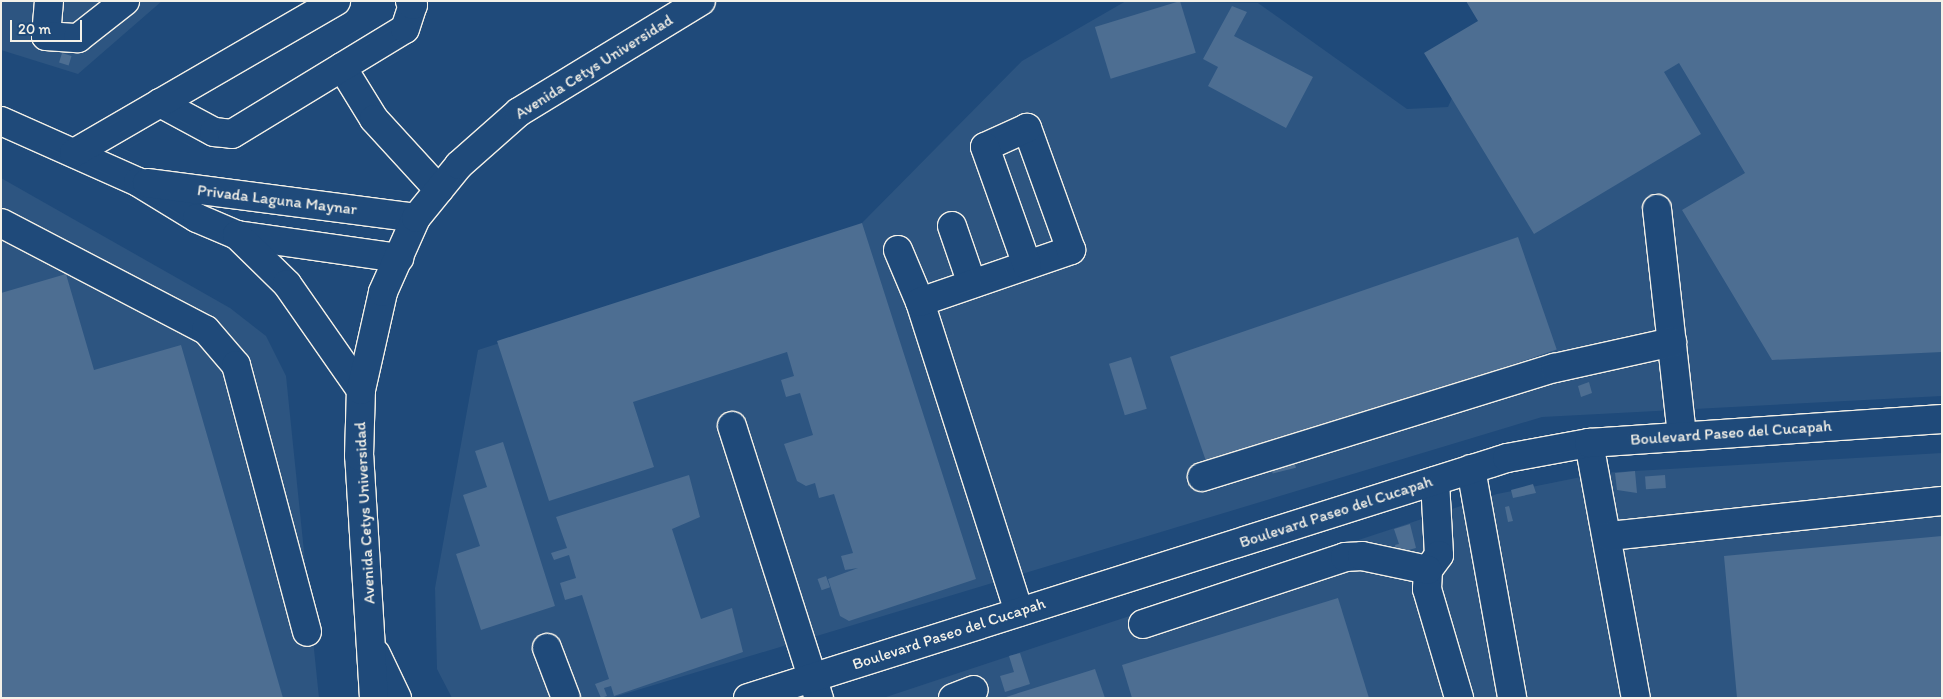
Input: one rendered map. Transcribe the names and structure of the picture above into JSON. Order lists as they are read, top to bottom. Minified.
{"streets":{"main road":["Avenida Cetys Universidad","Privada Laguna Maynar","Boulevard Paseo del Cucapah"]},"crossings":[["Avenida Cetys Universidad","Privada Laguna Maynar"]],"scale_bar":"20 m"}
